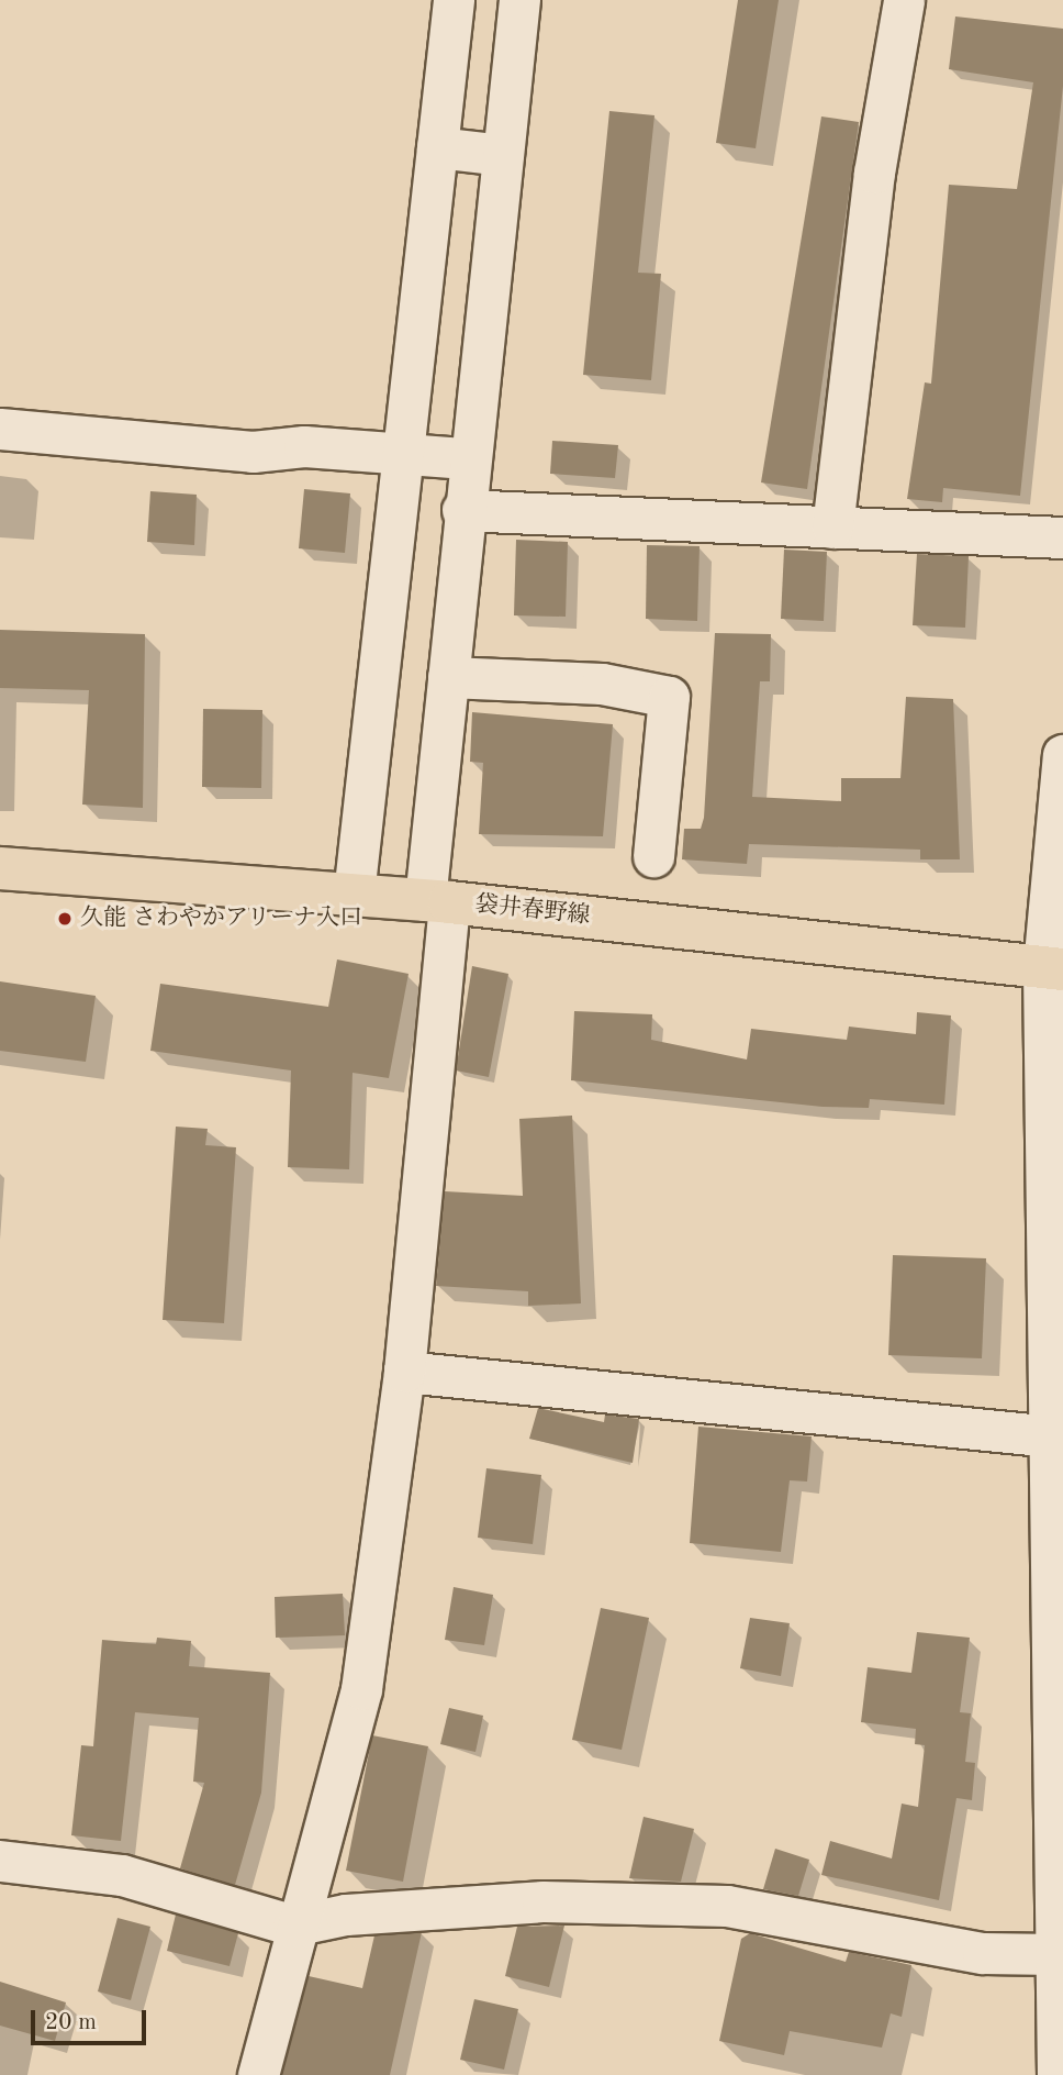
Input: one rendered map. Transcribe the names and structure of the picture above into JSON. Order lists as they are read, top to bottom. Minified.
{"streets":{"main road":["袋井春野線"]},"places":["久能 さわやかアリーナ入口"],"scale_bar":"20 m"}
